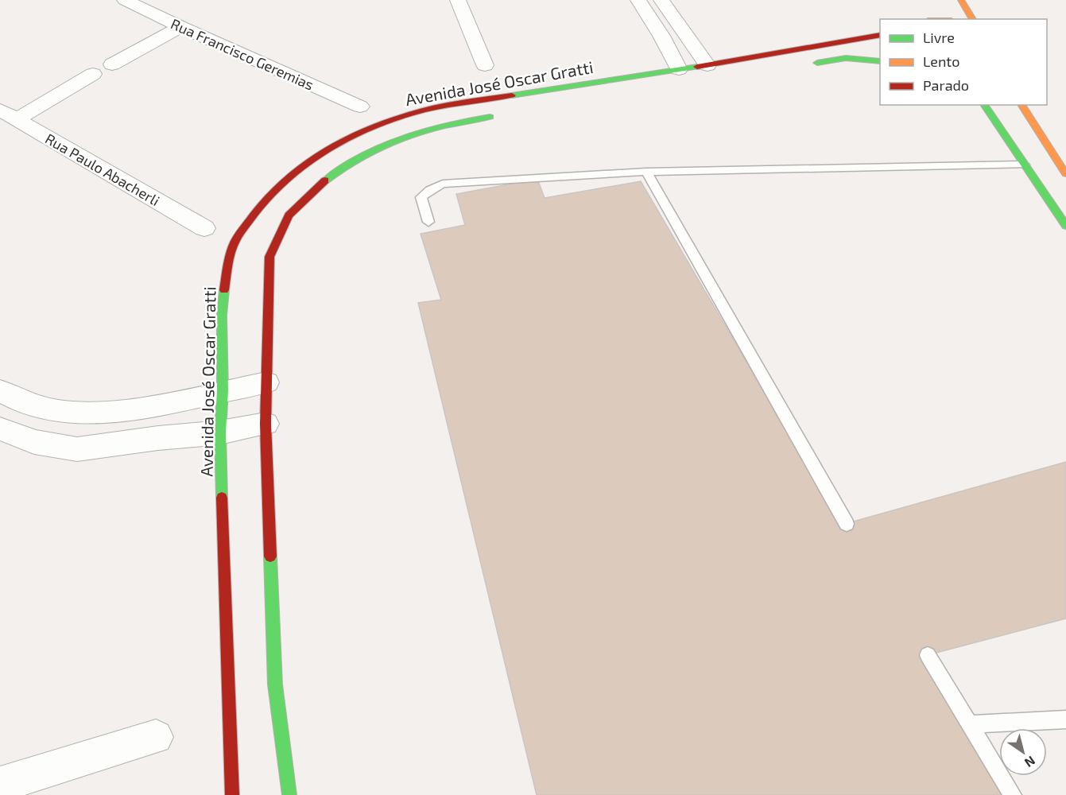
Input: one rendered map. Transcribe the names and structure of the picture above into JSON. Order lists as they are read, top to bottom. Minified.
{"streets":{"street":["Rua Francisco Geremias","Avenida José Oscar Gratti","Rua Paulo Abacherli"]},"legend":["Livre","Lento","Parado"],"north":"bottom right"}
